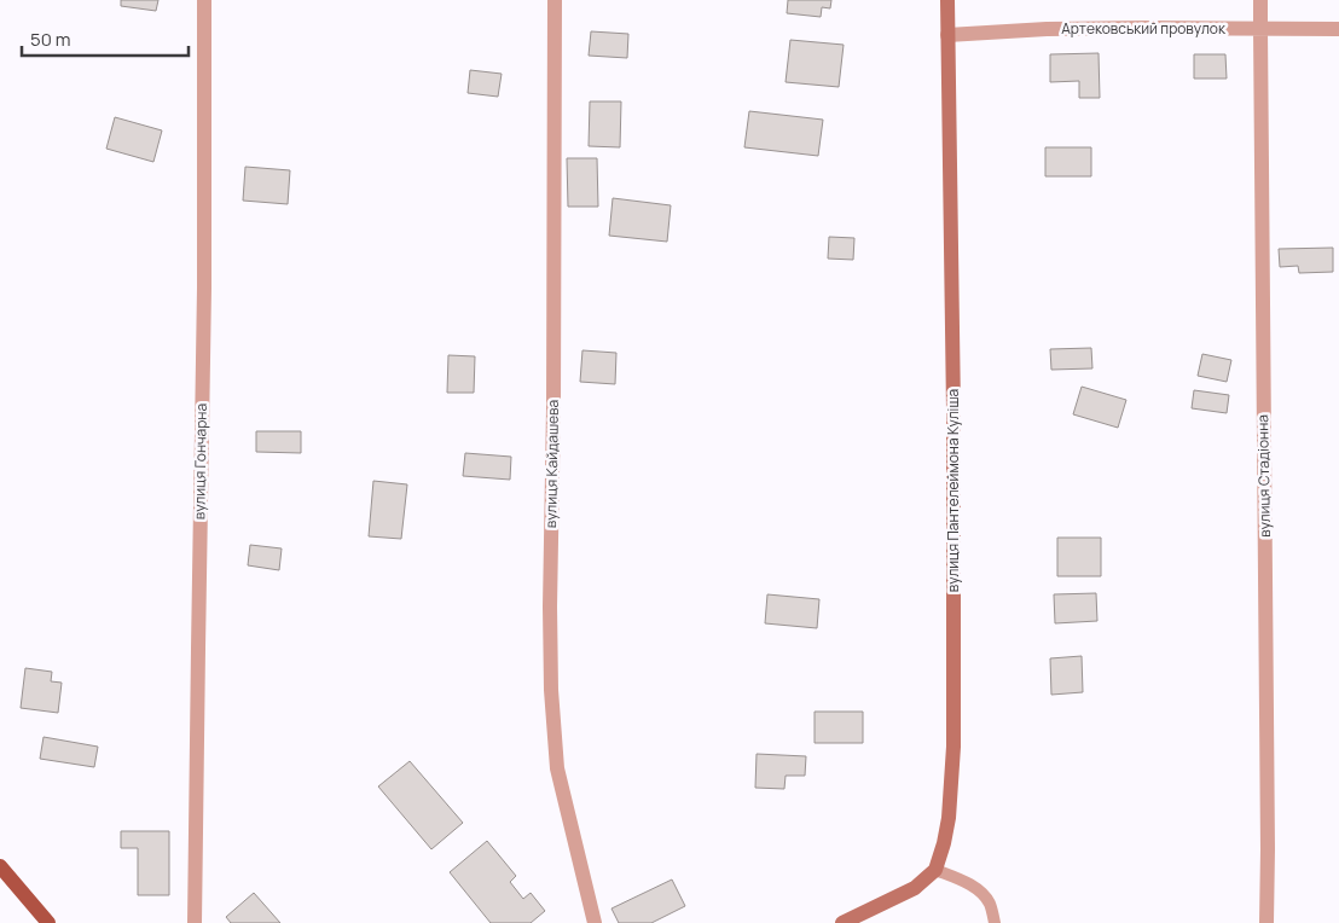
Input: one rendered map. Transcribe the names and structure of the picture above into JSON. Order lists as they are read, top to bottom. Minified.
{"streets":{"street":["Артековський провулок","вулиця Гончарна","вулиця Кайдашева","вулиця Стадіонна","вулиця Пантелеймона Куліша"]},"crossings":[["Артековський провулок","вулиця Стадіонна"],["Артековський провулок","вулиця Пантелеймона Куліша"]],"scale_bar":"50 m"}
